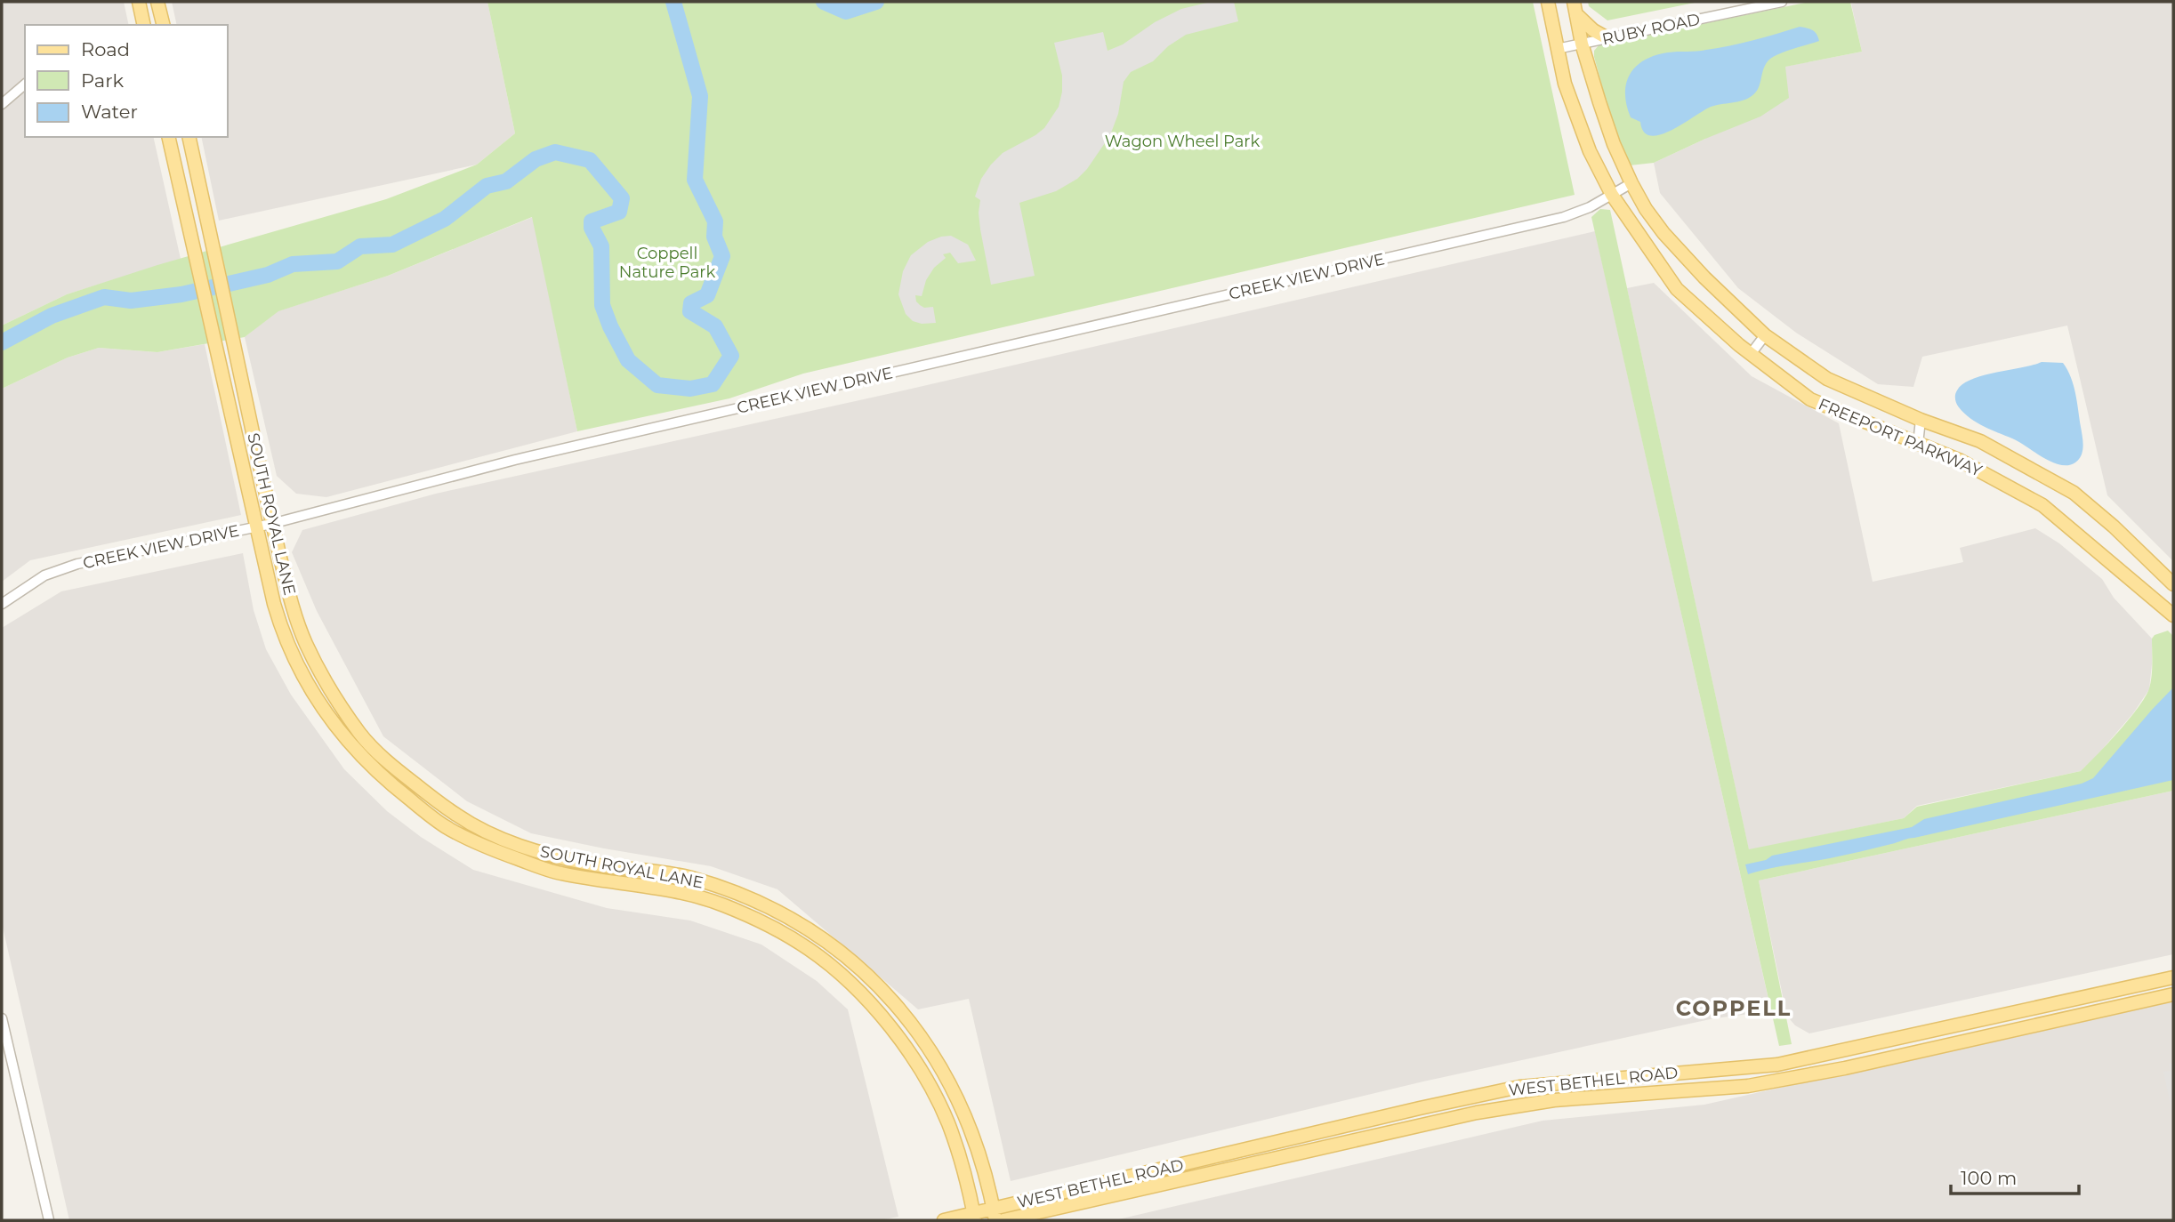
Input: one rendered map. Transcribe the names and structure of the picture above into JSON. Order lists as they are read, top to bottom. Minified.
{"streets":{"main road":["FREEPORT PARKWAY","SOUTH ROYAL LANE","WEST BETHEL ROAD"],"street":["RUBY ROAD","CREEK VIEW DRIVE"]},"crossings":[["RUBY ROAD","FREEPORT PARKWAY"],["CREEK VIEW DRIVE","FREEPORT PARKWAY"],["CREEK VIEW DRIVE","SOUTH ROYAL LANE"],["SOUTH ROYAL LANE","WEST BETHEL ROAD"]],"districts":["COPPELL"],"parks":["Wagon Wheel Park","Coppell Nature Park"],"legend":["Road","Park","Water"],"scale_bar":"100 m"}
